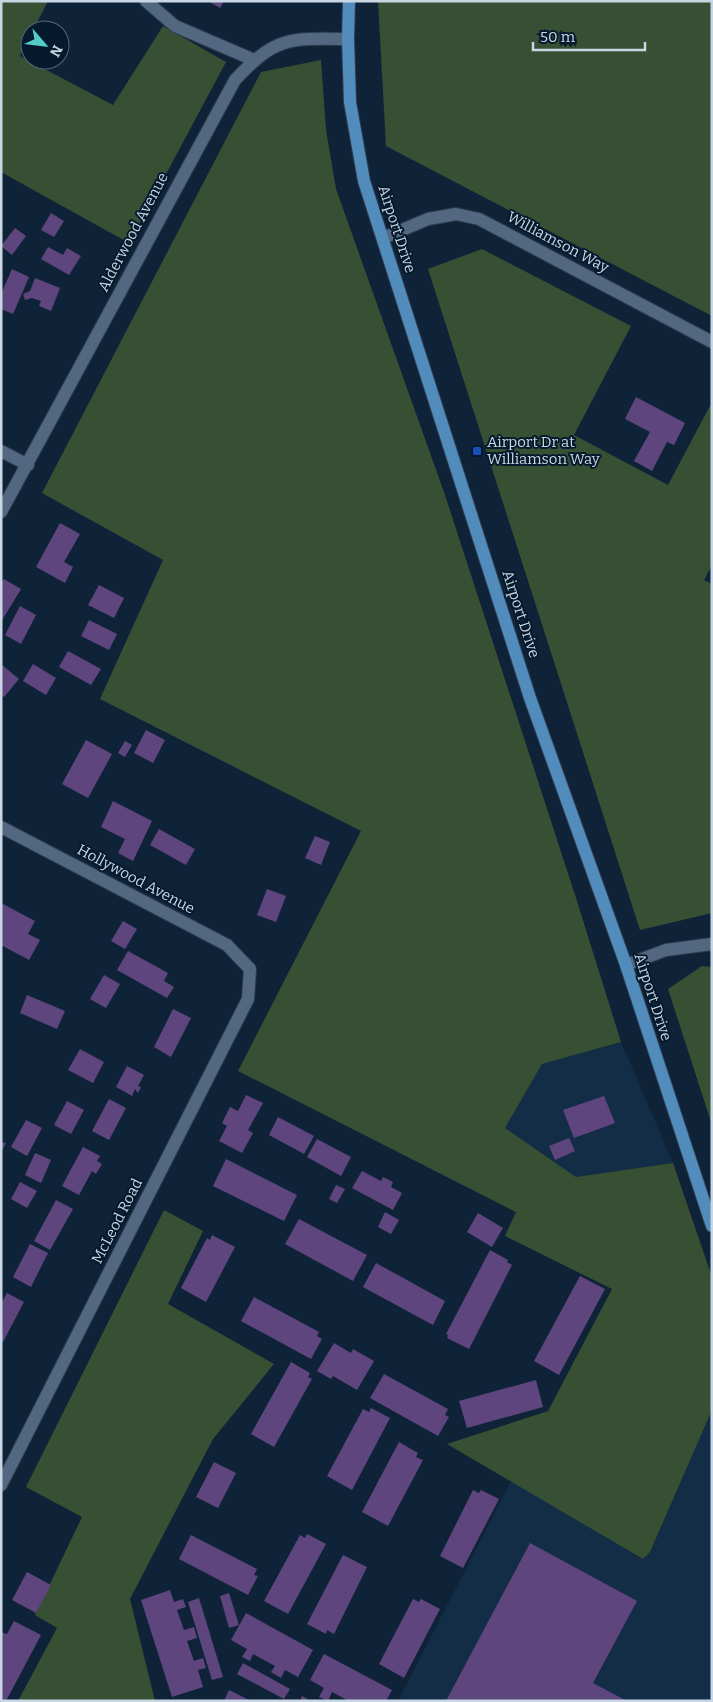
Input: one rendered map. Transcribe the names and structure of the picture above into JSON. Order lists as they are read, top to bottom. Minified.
{"streets":{"main road":["Airport Drive"],"street":["Alderwood Avenue","Williamson Way","Hollywood Avenue","McLeod Road"]},"crossings":[["Airport Drive","Alderwood Avenue"],["Airport Drive","Williamson Way"],["Hollywood Avenue","McLeod Road"]],"places":{"transit":["Airport Dr at Williamson Way"]},"scale_bar":"50 m","north":"bottom right"}
